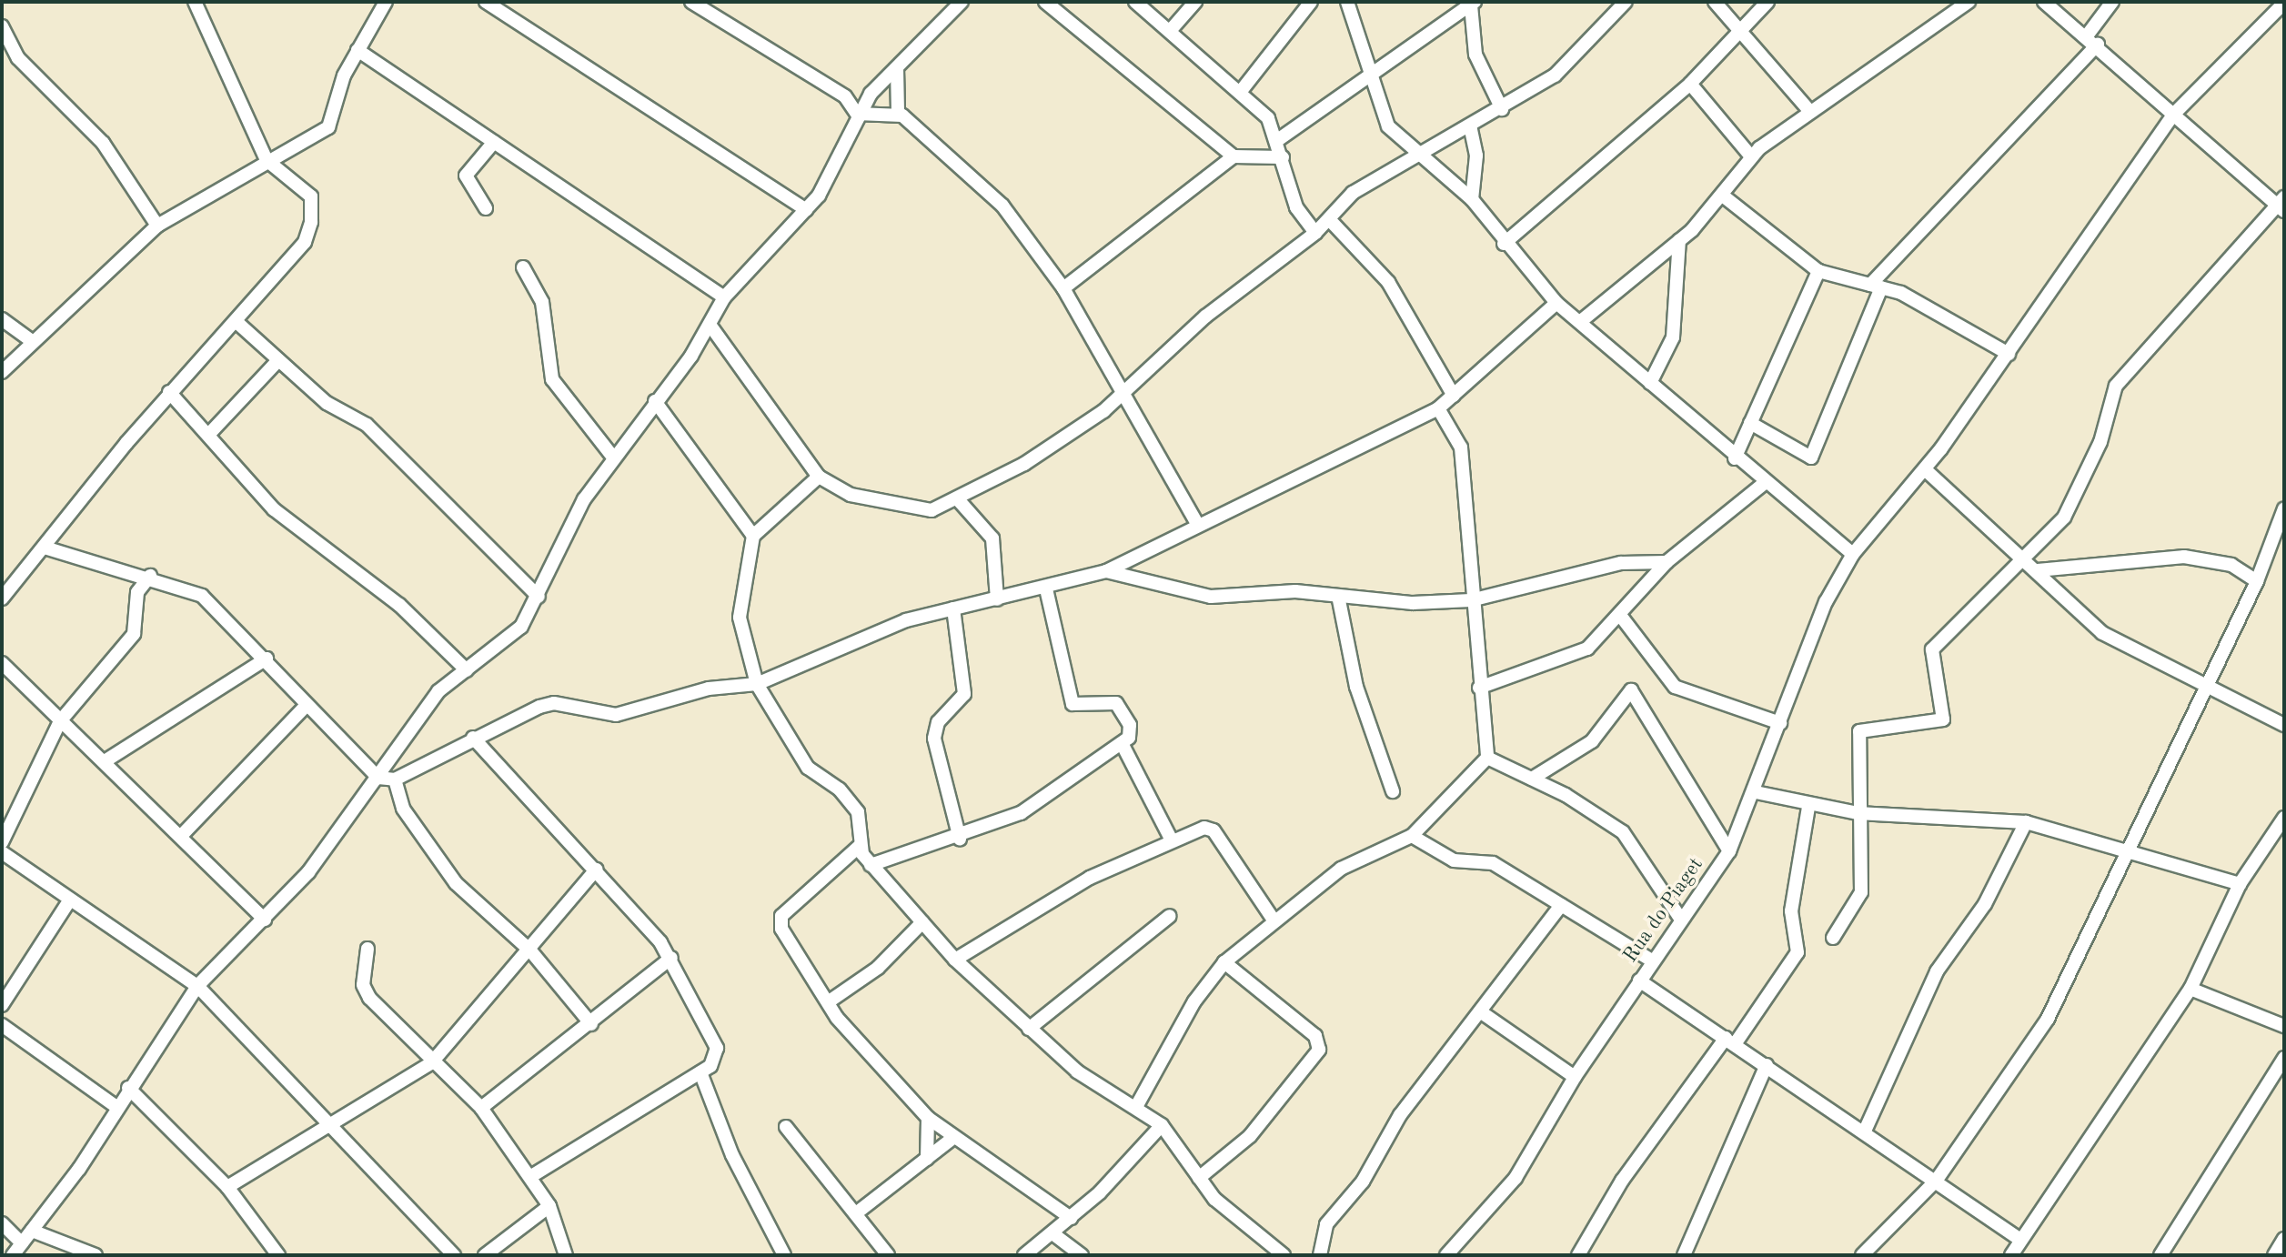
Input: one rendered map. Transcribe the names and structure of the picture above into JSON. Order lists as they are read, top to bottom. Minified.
{"streets":{"street":["Rua do Piaget"]}}
